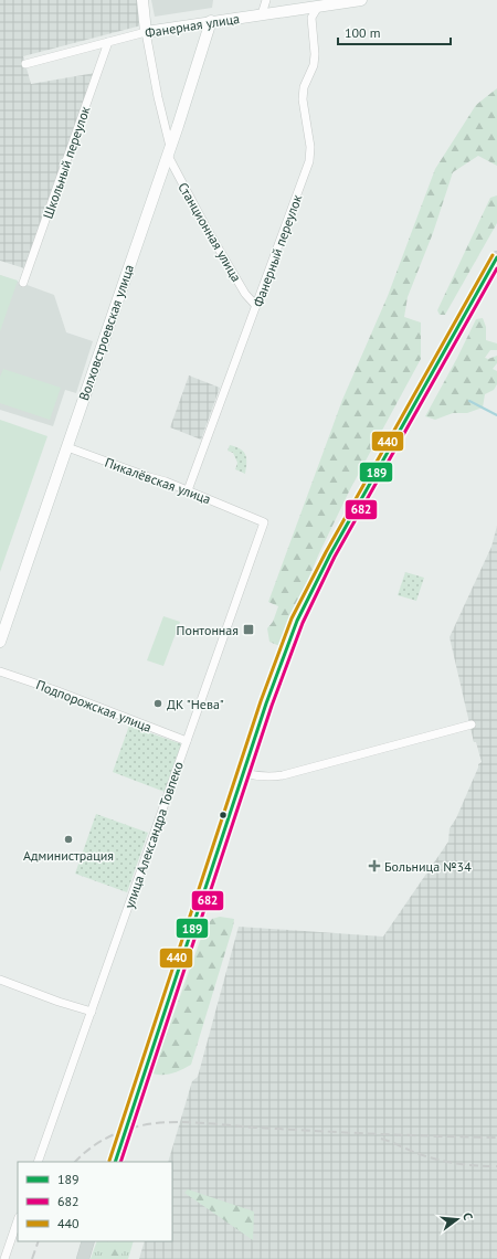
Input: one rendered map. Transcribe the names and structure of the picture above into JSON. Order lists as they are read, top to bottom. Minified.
{"streets":{"street":["Фанерная улица","Школьный переулок","Станционная улица","Фанерный переулок","Волховстроевская улица","Пикалёвская улица","Подпорожская улица","улица Александра Товпеко"]},"crossings":[["Фанерная улица","Школьный переулок"],["Фанерная улица","Станционная улица"],["Фанерная улица","Фанерный переулок"],["Фанерная улица","Волховстроевская улица"],["Станционная улица","Фанерный переулок"],["Станционная улица","Волховстроевская улица"],["Фанерный переулок","Пикалёвская улица"],["Волховстроевская улица","Пикалёвская улица"],["Пикалёвская улица","улица Александра Товпеко"],["Подпорожская улица","улица Александра Товпеко"]],"places":{"transit":["Понтонная"],"other":["ДК \"Нева\"","Администрация"],"health":["Больница №34"]},"lines":["transit line 440","transit line 189","transit line 682"],"legend":["189","682","440"],"scale_bar":"100 m","north":"right"}
